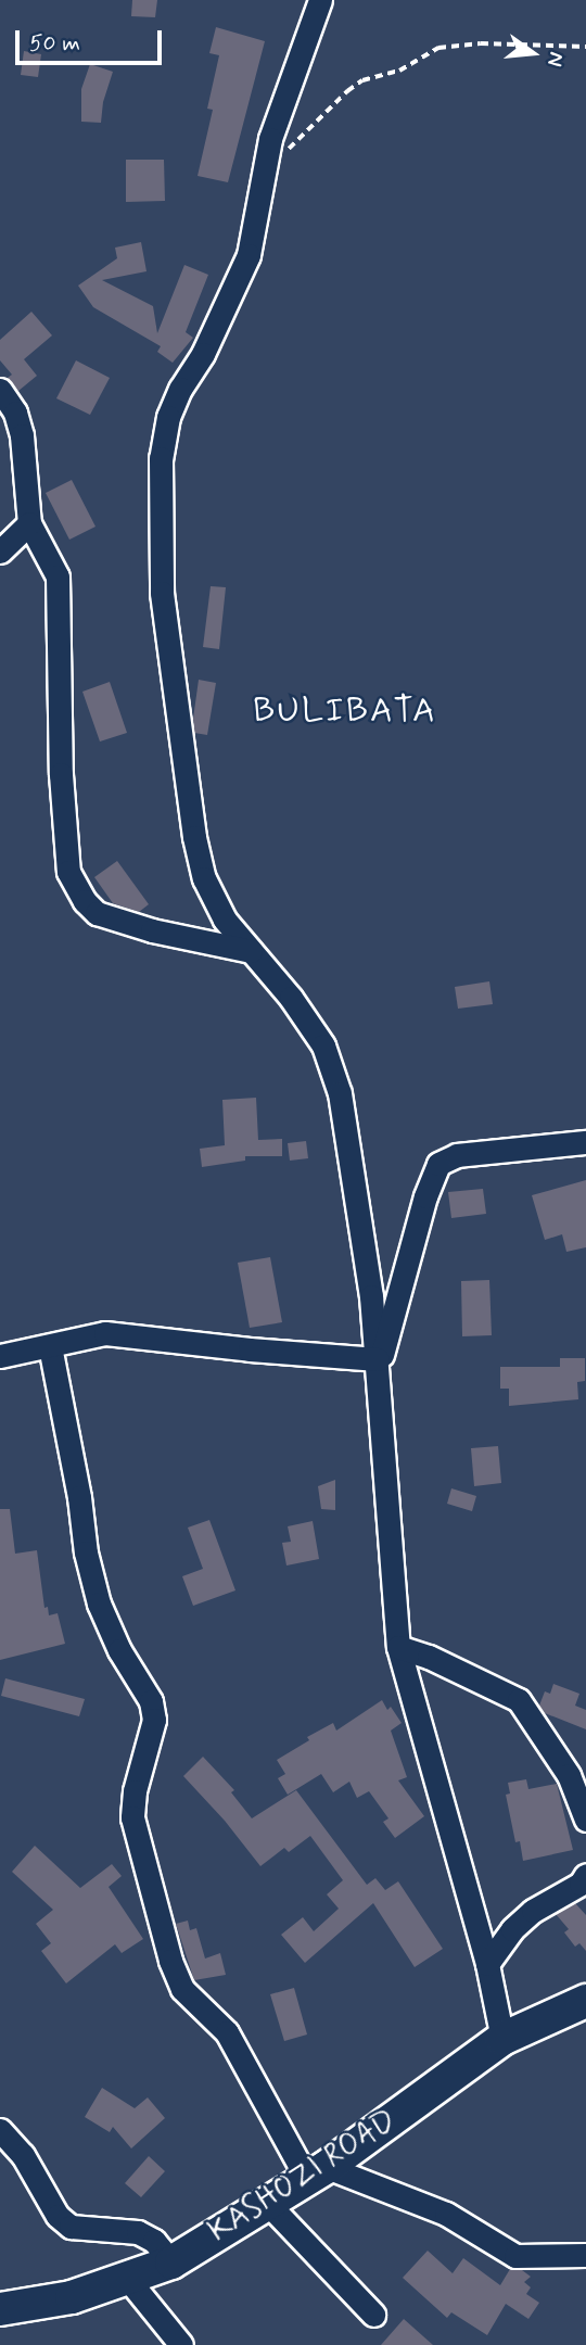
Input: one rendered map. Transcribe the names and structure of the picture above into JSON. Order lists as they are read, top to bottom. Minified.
{"streets":{"main road":["KASHOZI ROAD"]},"districts":["BULIBATA"],"scale_bar":"50 m","north":"right"}
